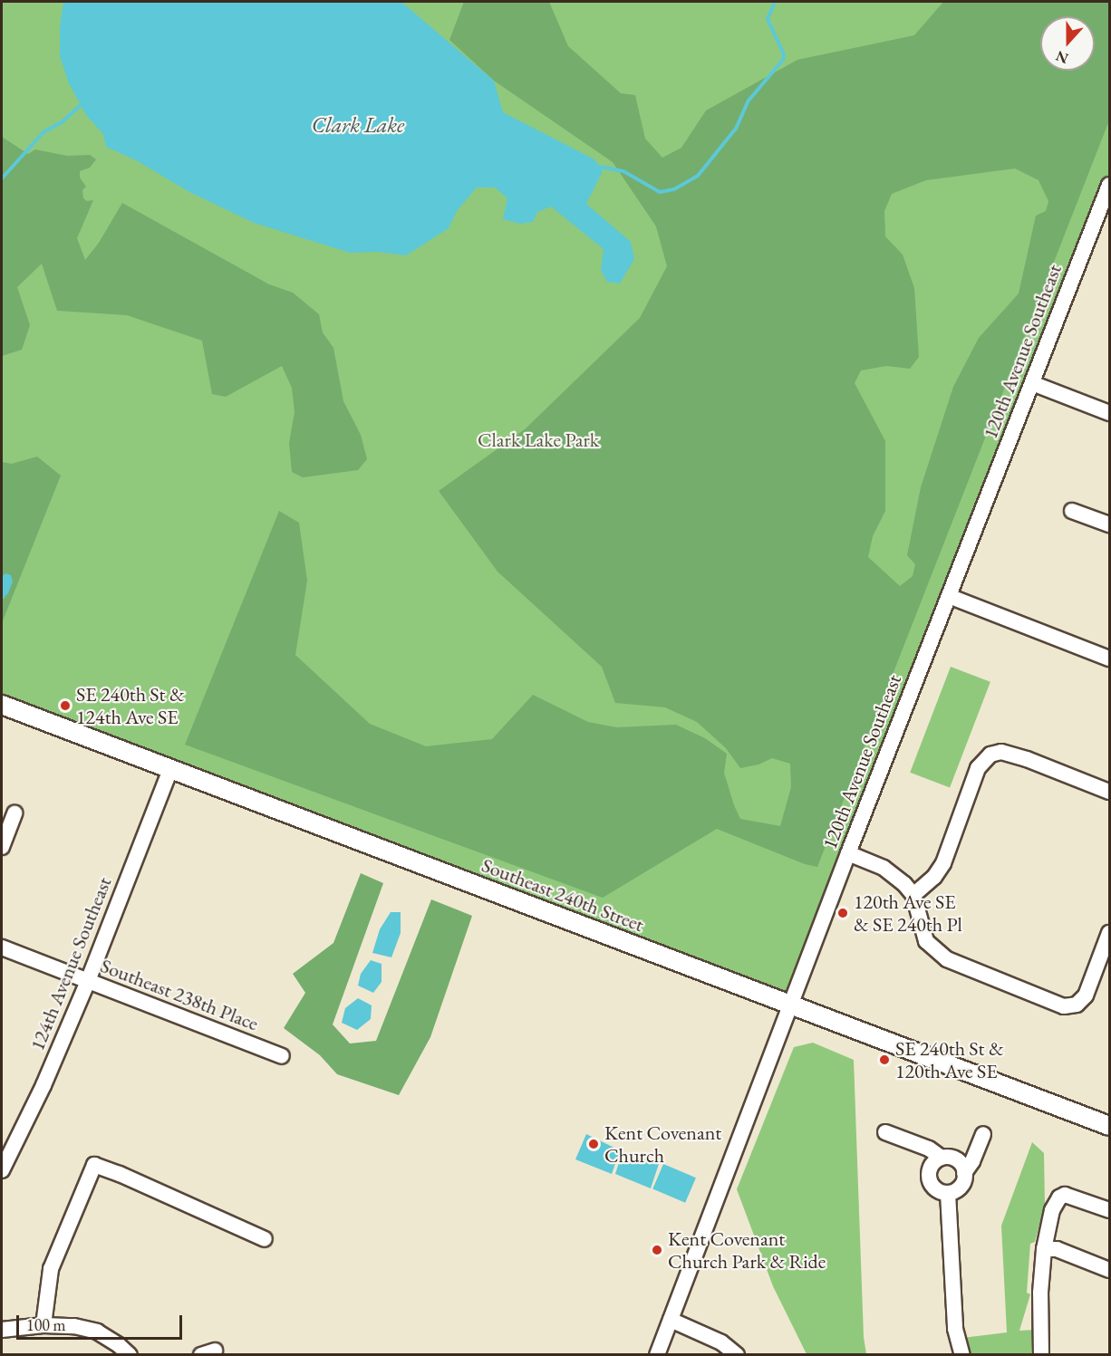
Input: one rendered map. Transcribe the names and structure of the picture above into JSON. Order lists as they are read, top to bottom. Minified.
{"streets":{"main road":["Southeast 240th Street"],"street":["120th Avenue Southeast","124th Avenue Southeast","Southeast 238th Place"]},"crossings":[["120th Avenue Southeast","Southeast 240th Street"],["Southeast 240th Street","124th Avenue Southeast"],["124th Avenue Southeast","Southeast 238th Place"]],"water":["Clark Lake"],"parks":["Clark Lake Park"],"places":["SE 240th St & 124th Ave SE","120th Ave SE & SE 240th Pl","SE 240th St & 120th Ave SE","Kent Covenant Church","Kent Covenant Church Park & Ride"],"scale_bar":"100 m","north":"bottom"}
